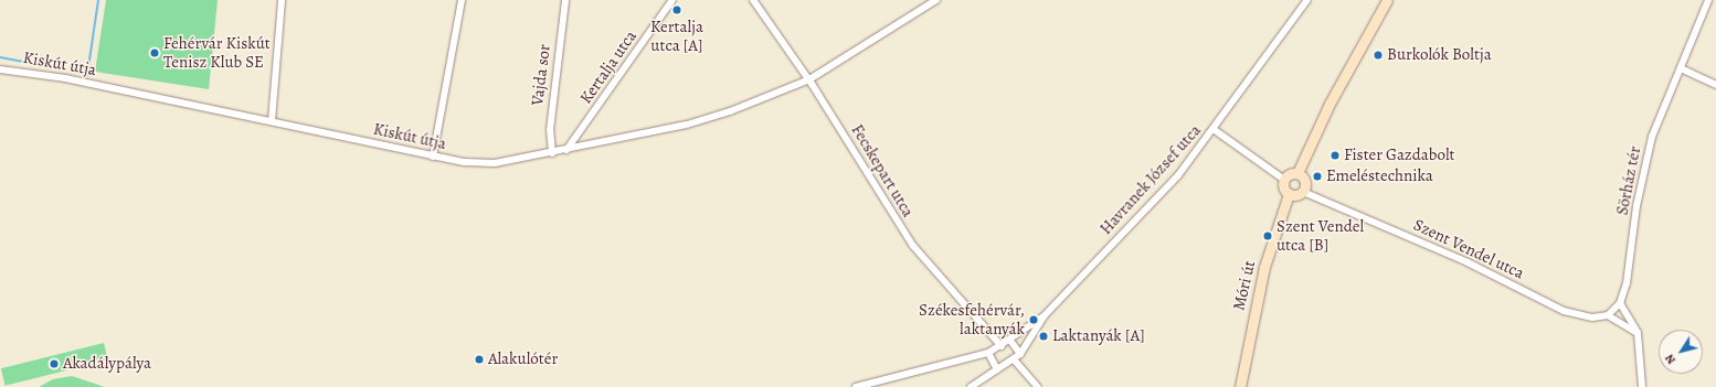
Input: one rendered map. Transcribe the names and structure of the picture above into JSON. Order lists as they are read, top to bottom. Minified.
{"streets":{"main road":["Móri út"],"street":["Kiskút útja","Kertalja utca","Vajda sor","Fecskepart utca","Havranek József utca","Sörház tér","Szent Vendel utca"]},"crossings":[["Kiskút útja","Kertalja utca"],["Kiskút útja","Vajda sor"],["Kiskút útja","Fecskepart utca"],["Fecskepart utca","Havranek József utca"]],"places":["Kertalja utca [A]","Fehérvár Kiskút Tenisz Klub SE","Burkolók Boltja","Fister Gazdabolt","Emeléstechnika","Szent Vendel utca [B]","Székesfehérvár, laktanyák","Laktanyák [A]","Alakulótér","Akadálypálya"],"north":"bottom left"}
